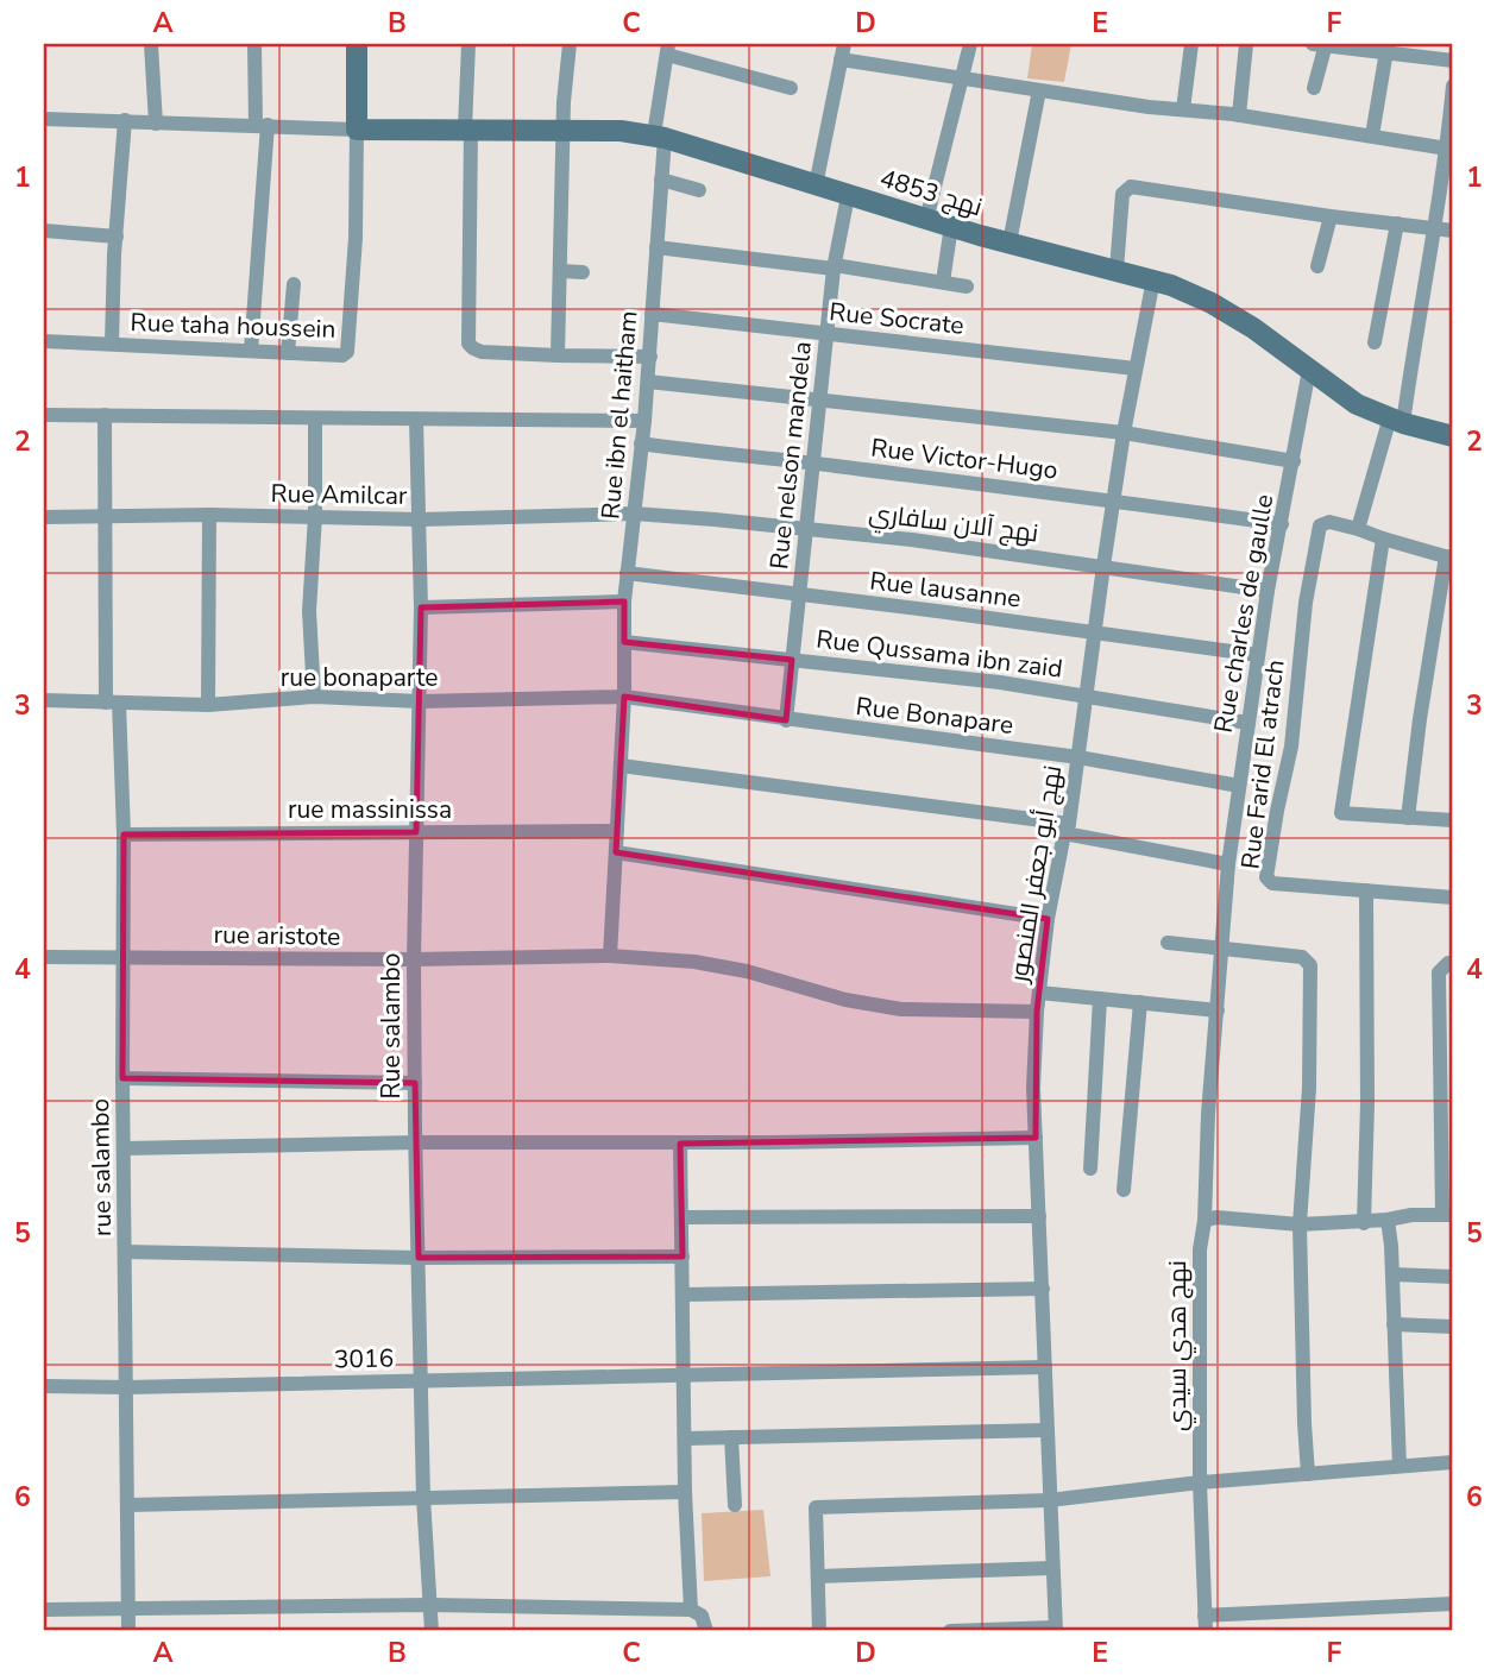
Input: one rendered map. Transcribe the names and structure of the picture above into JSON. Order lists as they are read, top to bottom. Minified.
{"streets":{"street":["نهج 4853","Rue Socrate","Rue taha houssein","Rue ibn el haitham","Rue nelson mandela","Rue Victor-Hugo","Rue Amilcar","نهج آلان سافاري","Rue lausanne","Rue charles de gaulle","Rue Qussama ibn zaid","rue bonaparte","Rue Bonapare","Rue Farid El atrach","rue massinissa","نهج أبو جعفر المنصور","rue aristote","Rue salambo","rue salambo","نهج هدي سيدي","3016"]},"crossings":[["نهج 4853","Rue taha houssein"],["نهج 4853","Rue ibn el haitham"],["نهج 4853","Rue nelson mandela"],["نهج 4853","Rue charles de gaulle"],["نهج 4853","نهج أبو جعفر المنصور"],["Rue Socrate","Rue ibn el haitham"],["Rue Socrate","Rue nelson mandela"],["Rue Socrate","نهج أبو جعفر المنصور"],["Rue ibn el haitham","Rue Victor-Hugo"],["Rue ibn el haitham","Rue Amilcar"],["Rue ibn el haitham","نهج آلان سافاري"],["Rue ibn el haitham","Rue lausanne"],["Rue ibn el haitham","Rue Qussama ibn zaid"],["Rue ibn el haitham","rue bonaparte"],["Rue ibn el haitham","Rue Bonapare"],["Rue ibn el haitham","rue massinissa"],["Rue ibn el haitham","rue aristote"],["Rue nelson mandela","Rue Victor-Hugo"],["Rue nelson mandela","نهج آلان سافاري"],["Rue nelson mandela","Rue lausanne"],["Rue nelson mandela","Rue Qussama ibn zaid"],["Rue nelson mandela","Rue Bonapare"],["Rue Victor-Hugo","Rue charles de gaulle"],["Rue Victor-Hugo","نهج أبو جعفر المنصور"],["Rue Amilcar","نهج آلان سافاري"],["Rue Amilcar","Rue salambo"],["Rue Amilcar","rue salambo"],["نهج آلان سافاري","Rue charles de gaulle"],["نهج آلان سافاري","نهج أبو جعفر المنصور"],["Rue lausanne","Rue charles de gaulle"],["Rue lausanne","نهج أبو جعفر المنصور"],["Rue charles de gaulle","Rue Qussama ibn zaid"],["Rue charles de gaulle","Rue Bonapare"],["Rue charles de gaulle","نهج هدي سيدي"],["Rue Qussama ibn zaid","نهج أبو جعفر المنصور"],["rue bonaparte","Rue Bonapare"],["rue bonaparte","Rue salambo"],["rue bonaparte","rue salambo"],["Rue Bonapare","نهج أبو جعفر المنصور"],["rue massinissa","Rue salambo"],["rue massinissa","rue salambo"],["نهج أبو جعفر المنصور","rue aristote"],["نهج أبو جعفر المنصور","3016"],["rue aristote","Rue salambo"],["rue aristote","rue salambo"],["Rue salambo","3016"],["rue salambo","3016"]],"grid":{"columns":["A","B","C","D","E","F"],"rows":["1","2","3","4","5","6"]}}
